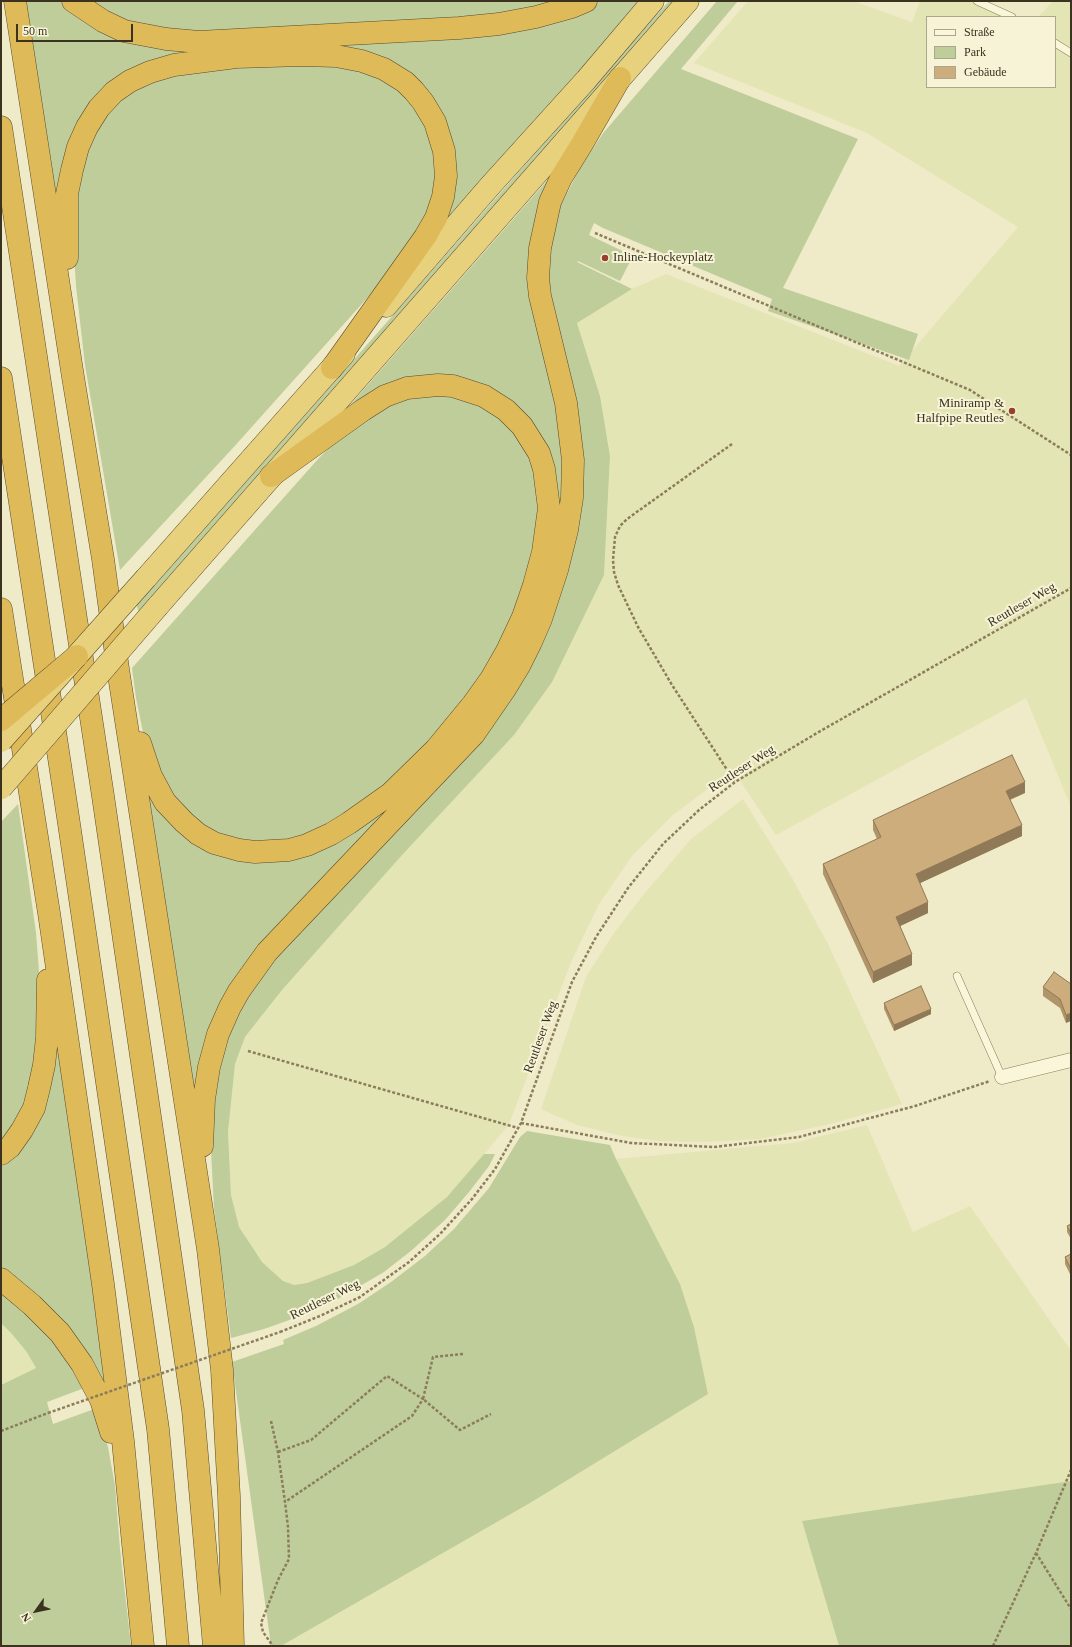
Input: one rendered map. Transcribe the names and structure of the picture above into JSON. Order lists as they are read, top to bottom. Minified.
{"streets":{"path":["Reutleser Weg"]},"places":["Inline-Hockeyplatz","Miniramp & Halfpipe Reutles"],"legend":["Straße","Park","Gebäude"],"scale_bar":"50 m","north":"bottom left"}
